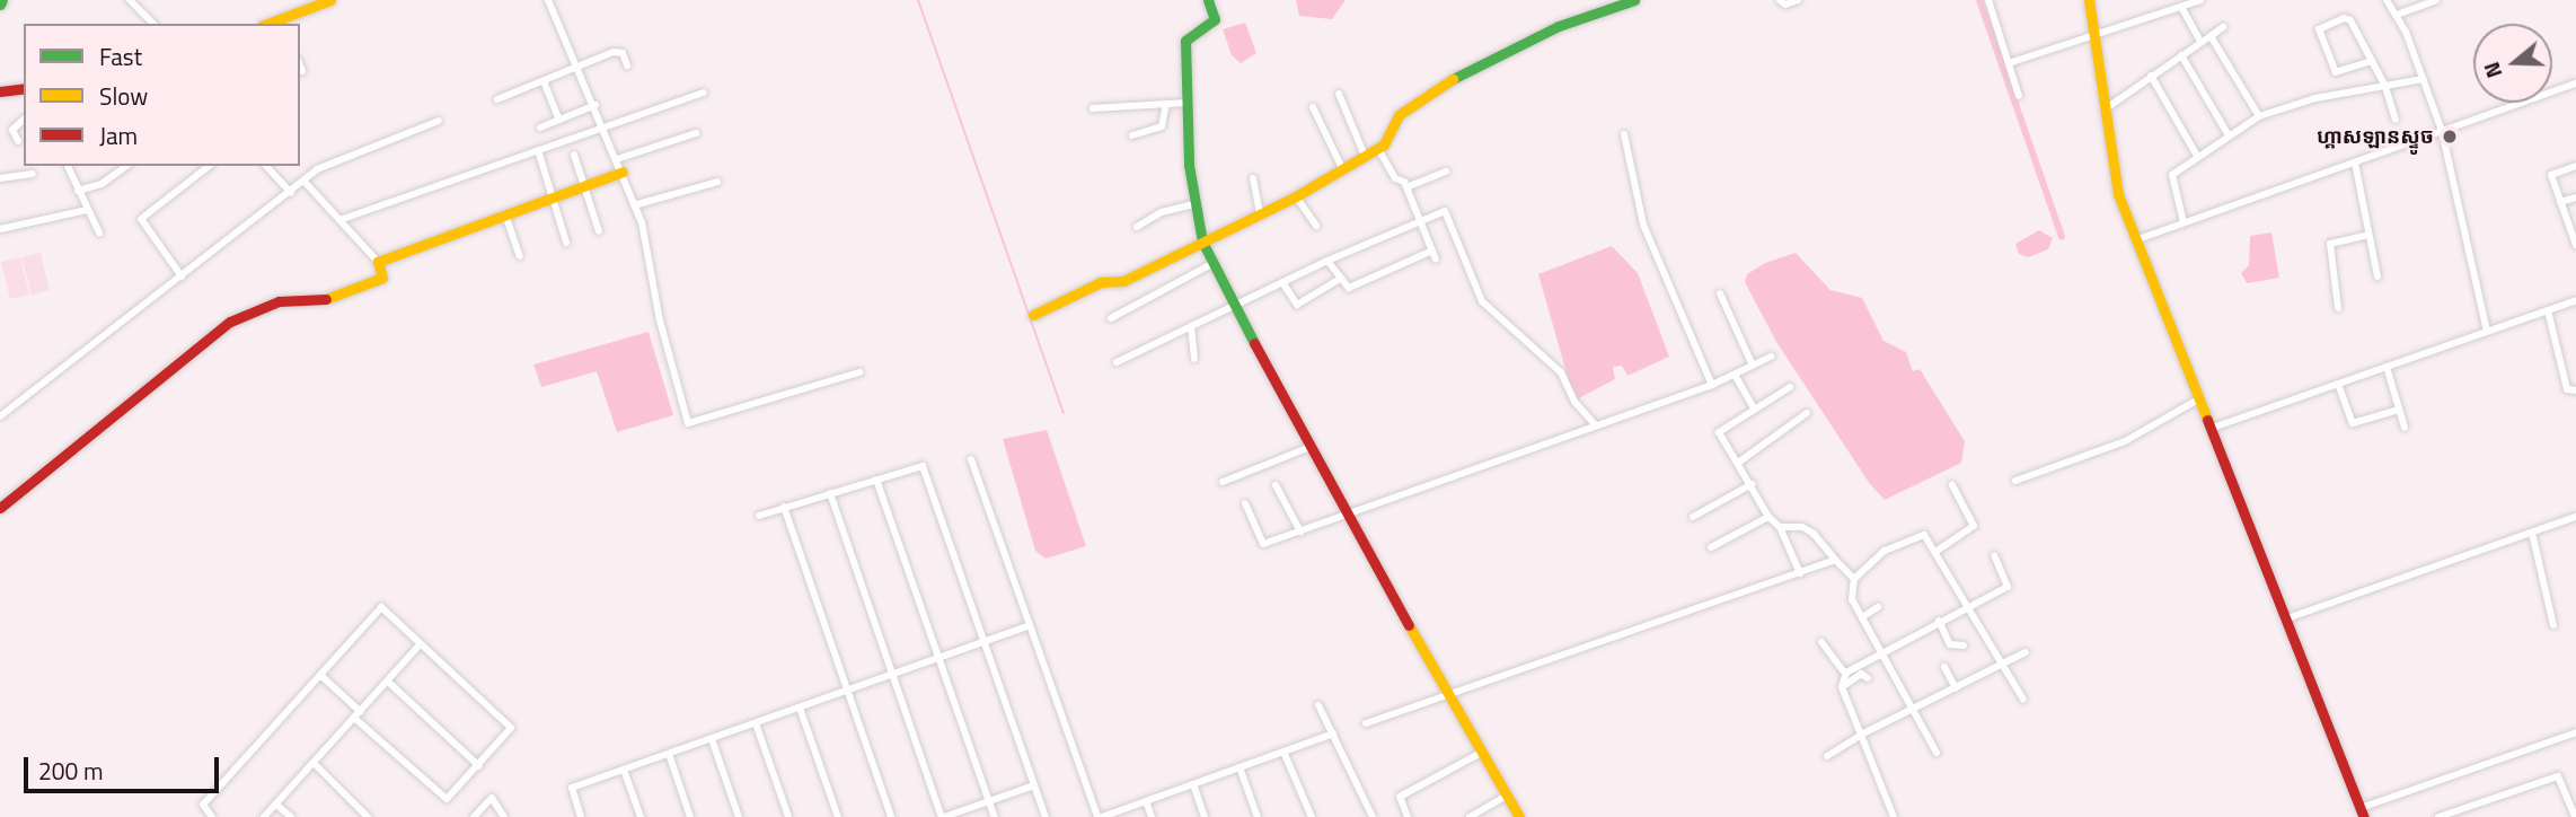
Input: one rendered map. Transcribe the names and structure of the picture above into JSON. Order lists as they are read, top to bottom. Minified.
{"places":["ហ្គាសឡានស្ទូច"],"legend":["Fast","Slow","Jam"],"scale_bar":"200 m","north":"left"}
